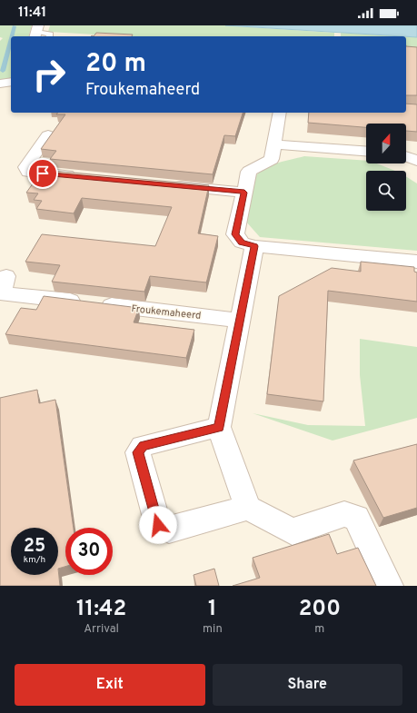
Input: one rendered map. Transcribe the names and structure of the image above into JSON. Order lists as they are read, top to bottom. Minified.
{"streets":{"street":["Froukemaheerd"]},"north":"top","page":{"status":"11:41","turn":["20 m","Froukemaheerd"],"speed":"25 km/h","limit":"30","eta":["11:42","Arrival","1","min","200","m"],"buttons":["Exit","Share"]}}
